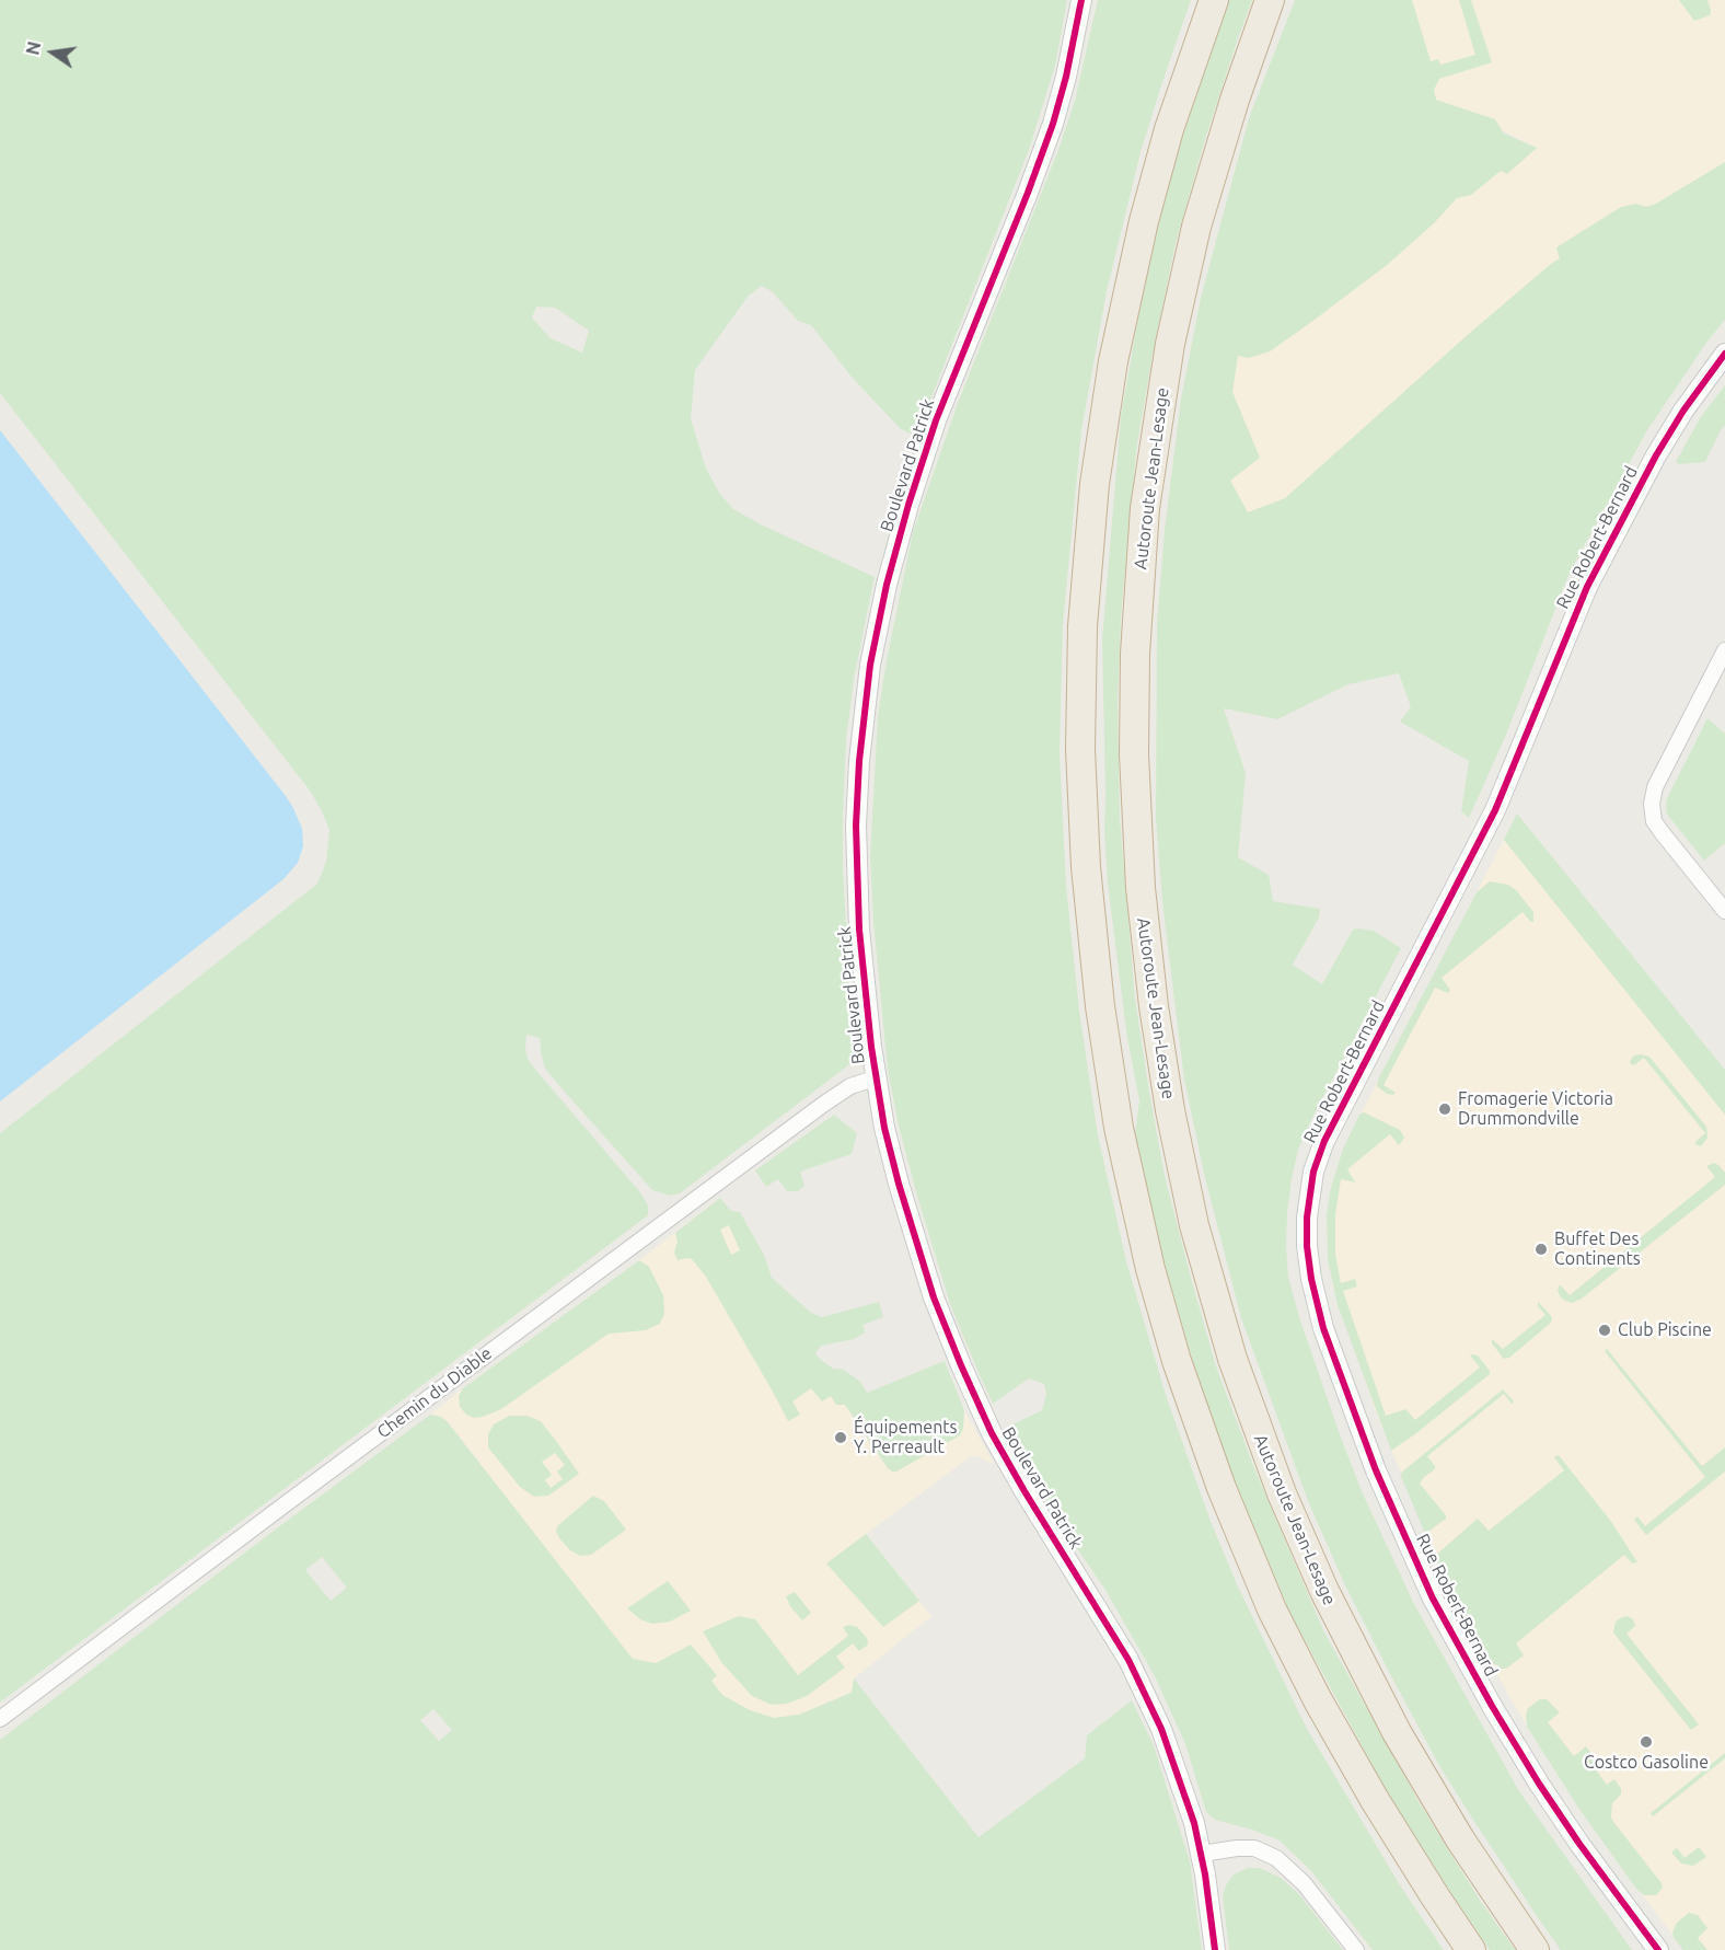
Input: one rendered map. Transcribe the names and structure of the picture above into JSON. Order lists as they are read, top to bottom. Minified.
{"streets":{"highway":["Autoroute Jean-Lesage"],"street":["Boulevard Patrick","Rue Robert-Bernard","Chemin du Diable"]},"crossings":[["Boulevard Patrick","Chemin du Diable"]],"places":["Fromagerie Victoria Drummondville","Buffet Des Continents","Club Piscine","Équipements Y. Perreault","Costco Gasoline"],"north":"left"}
